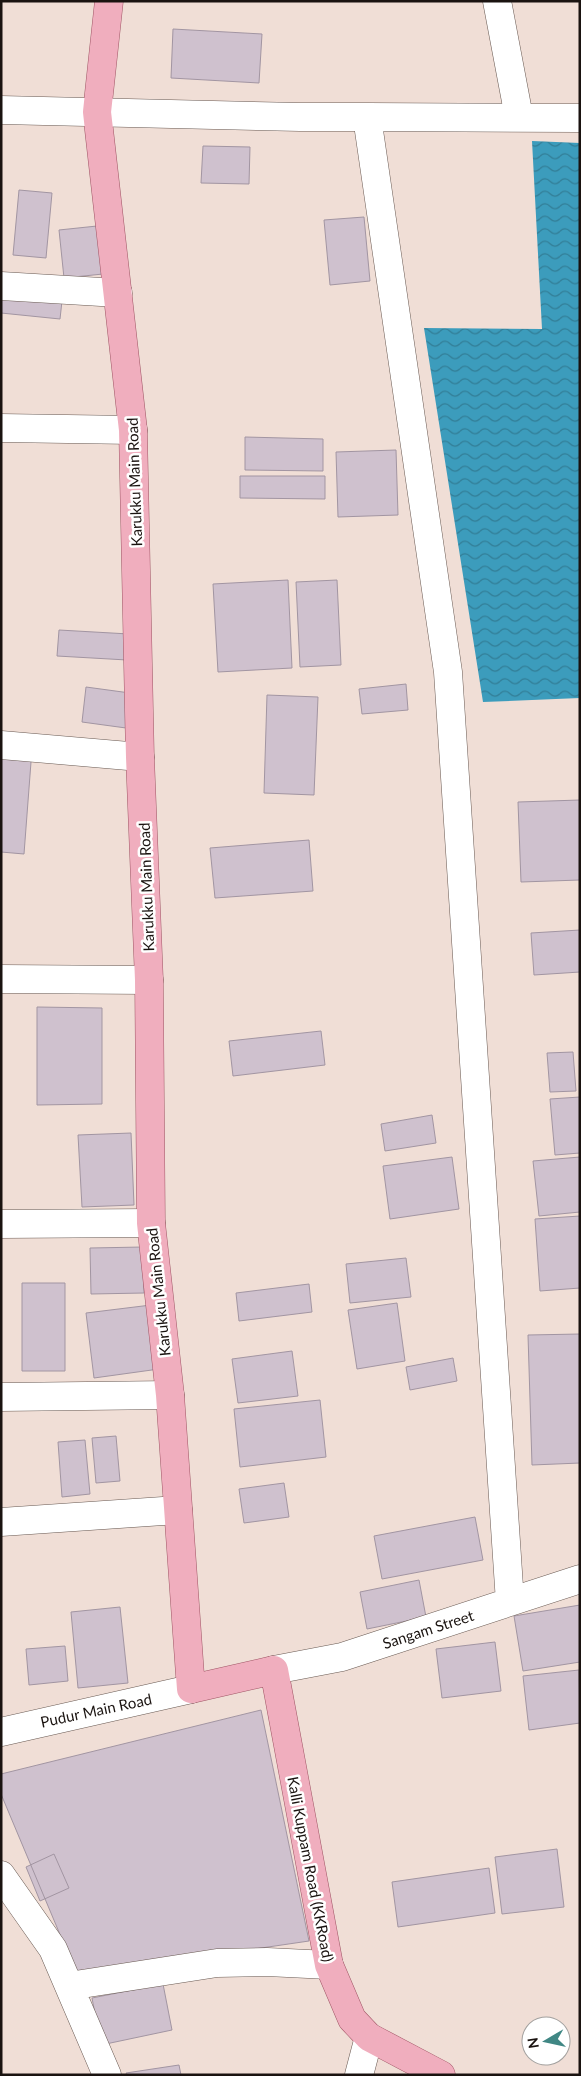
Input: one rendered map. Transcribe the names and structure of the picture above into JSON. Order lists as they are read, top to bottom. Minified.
{"streets":{"main road":["Karukku Main Road","Kalli Kuppam Road (KKRoad)"],"street":["Sangam Street","Pudur Main Road"]},"crossings":[["Karukku Main Road","Pudur Main Road"],["Sangam Street","Kalli Kuppam Road (KKRoad)"]],"north":"left"}
